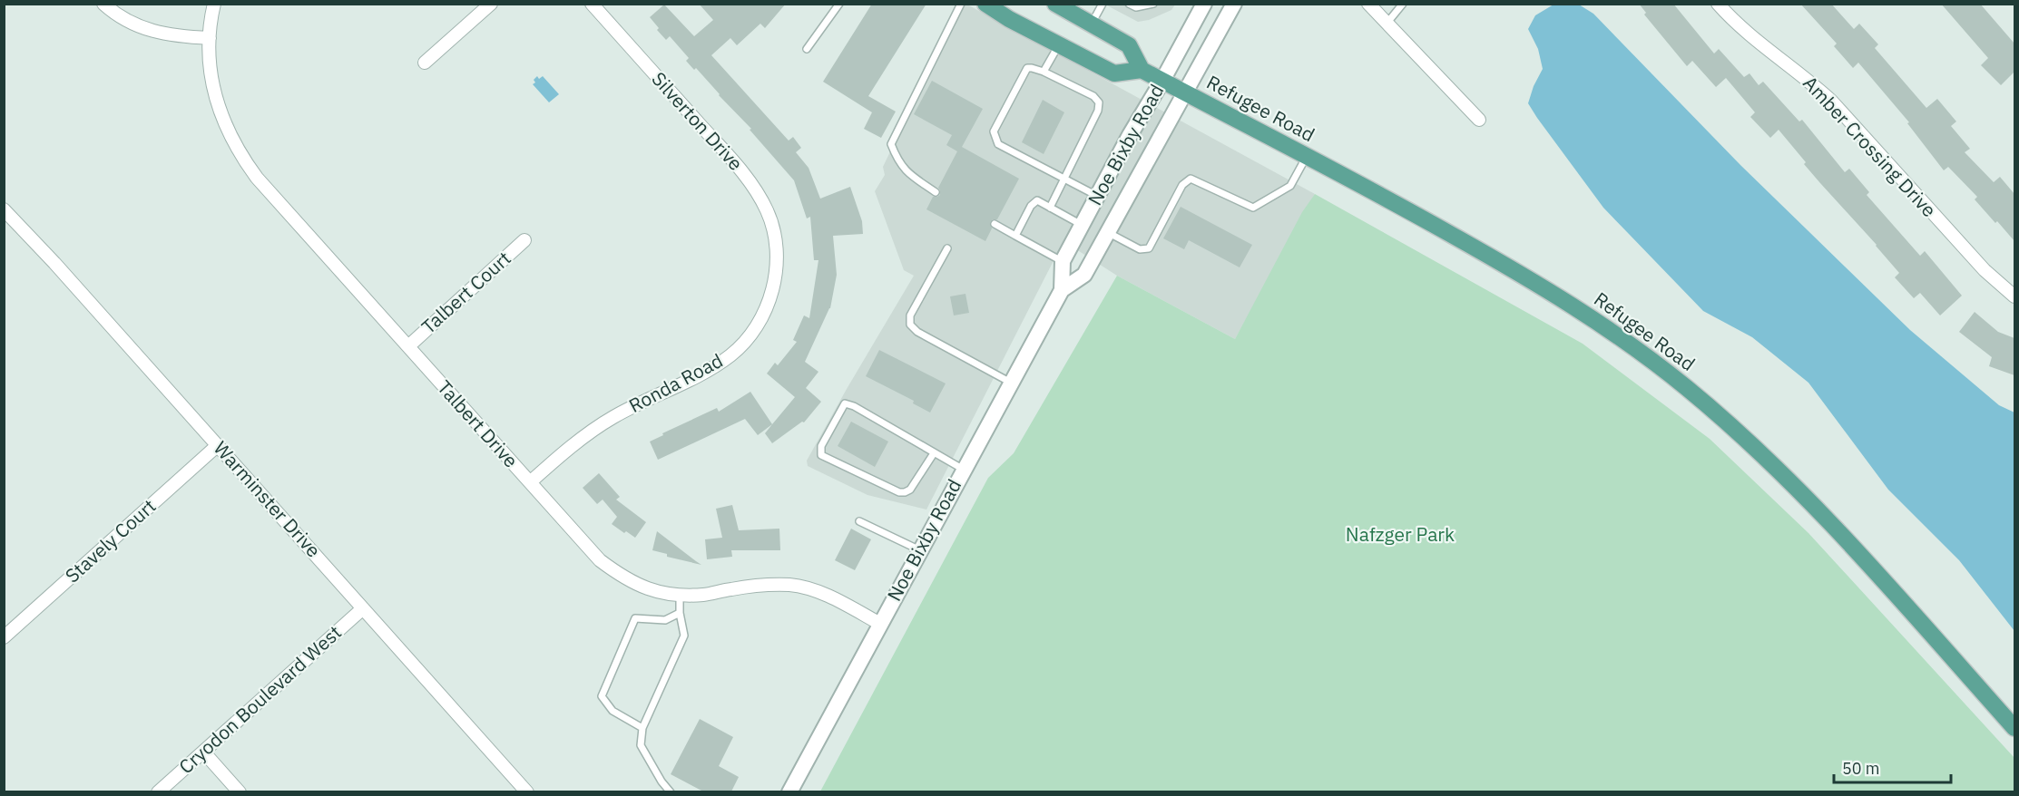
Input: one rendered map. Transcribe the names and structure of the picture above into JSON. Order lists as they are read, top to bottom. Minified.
{"streets":{"main road":["Refugee Road"],"street":["Silverton Drive","Noe Bixby Road","Amber Crossing Drive","Talbert Court","Ronda Road","Talbert Drive","Warminster Drive","Stavely Court","Cryodon Boulevard West"]},"crossings":[["Refugee Road","Noe Bixby Road"],["Silverton Drive","Ronda Road"],["Noe Bixby Road","Talbert Drive"],["Talbert Court","Talbert Drive"],["Ronda Road","Talbert Drive"],["Warminster Drive","Stavely Court"],["Warminster Drive","Cryodon Boulevard West"]],"parks":["Nafzger Park"],"scale_bar":"50 m"}
